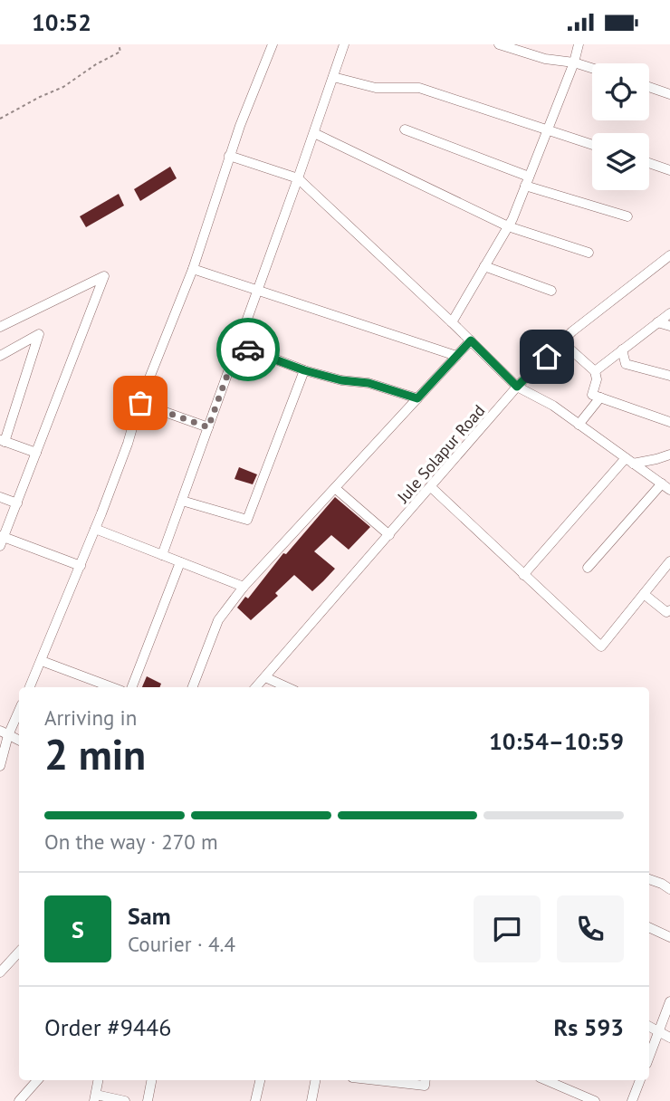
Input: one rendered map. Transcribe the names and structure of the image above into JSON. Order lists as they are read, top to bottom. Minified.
{"streets":{"street":["Jule Solapur Road"]},"page":{"status":"10:52","heading":["2 min","Arriving in","10:54–10:59"],"panel":["Sam","Courier · 4.4","Order #9446","Rs 593"],"bar":"On the way · 270 m","round":"S"}}
